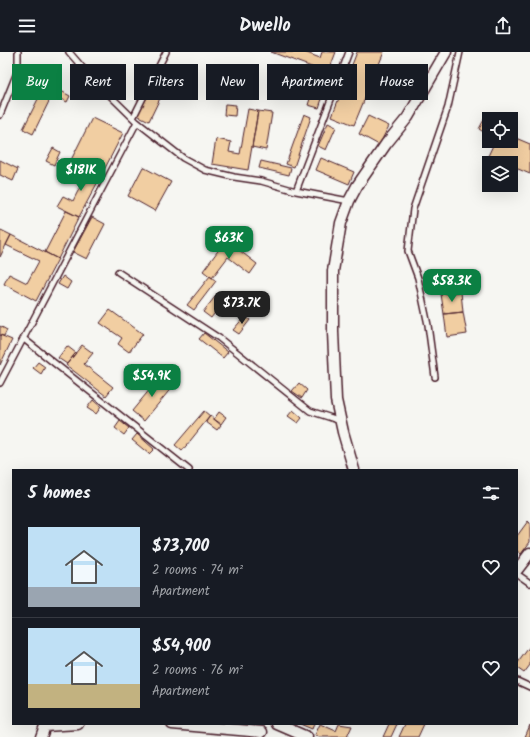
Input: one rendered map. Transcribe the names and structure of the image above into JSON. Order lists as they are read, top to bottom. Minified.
{"page":{"header":"Dwello","chip":["Buy","Rent","Filters","New","Apartment","House"],"price":["$181K","$63K","$58.3K","$73.7K","$54.9K"],"heading":"5 homes","list":[{"name":"$73,700","note":"2 rooms · 74 m² · Apartment"},{"name":"$54,900","note":"2 rooms · 76 m² · Apartment"}]}}
